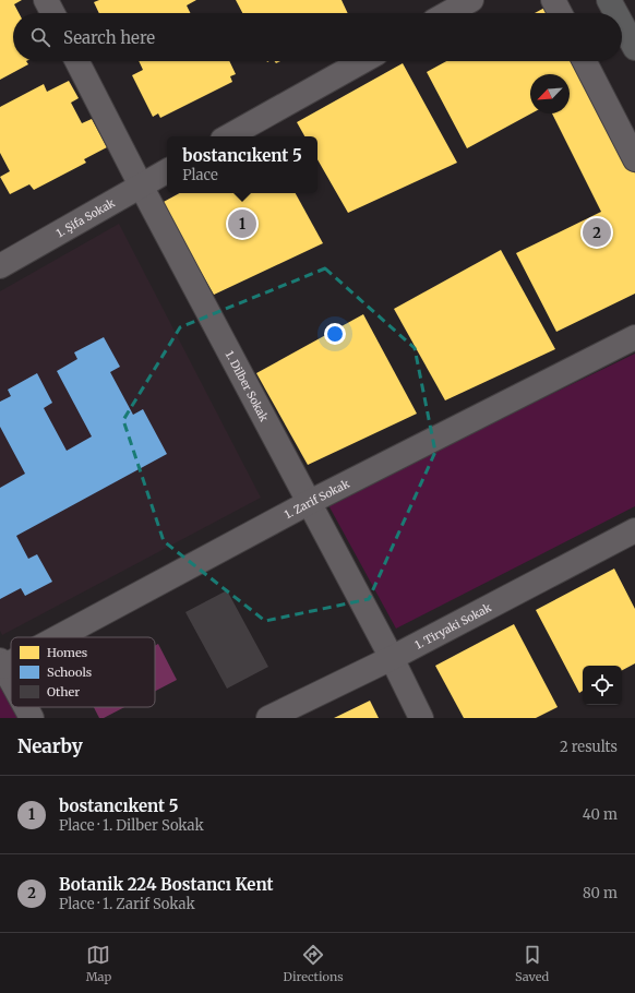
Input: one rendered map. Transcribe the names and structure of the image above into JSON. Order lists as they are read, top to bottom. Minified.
{"streets":{"street":["1. Şifa Sokak","1. Dilber Sokak","1. Zarif Sokak","1. Tiryaki Sokak"]},"crossings":[["1. Şifa Sokak","1. Dilber Sokak"],["1. Dilber Sokak","1. Zarif Sokak"],["1. Dilber Sokak","1. Tiryaki Sokak"]],"legend":["Homes","Schools","Other"],"north":"bottom left","page":{"search":"Search here","popup":["bostancıkent 5","Place"],"pins":["1","2"],"heading":["Nearby","2 results"],"list":[{"mark":"1","name":"bostancıkent 5","note":"Place · 1. Dilber Sokak","value":"40 m"},{"mark":"2","name":"Botanik 224 Bostancı Kent","note":"Place · 1. Zarif Sokak","value":"80 m"}],"nav":["Map","Directions","Saved"]}}
